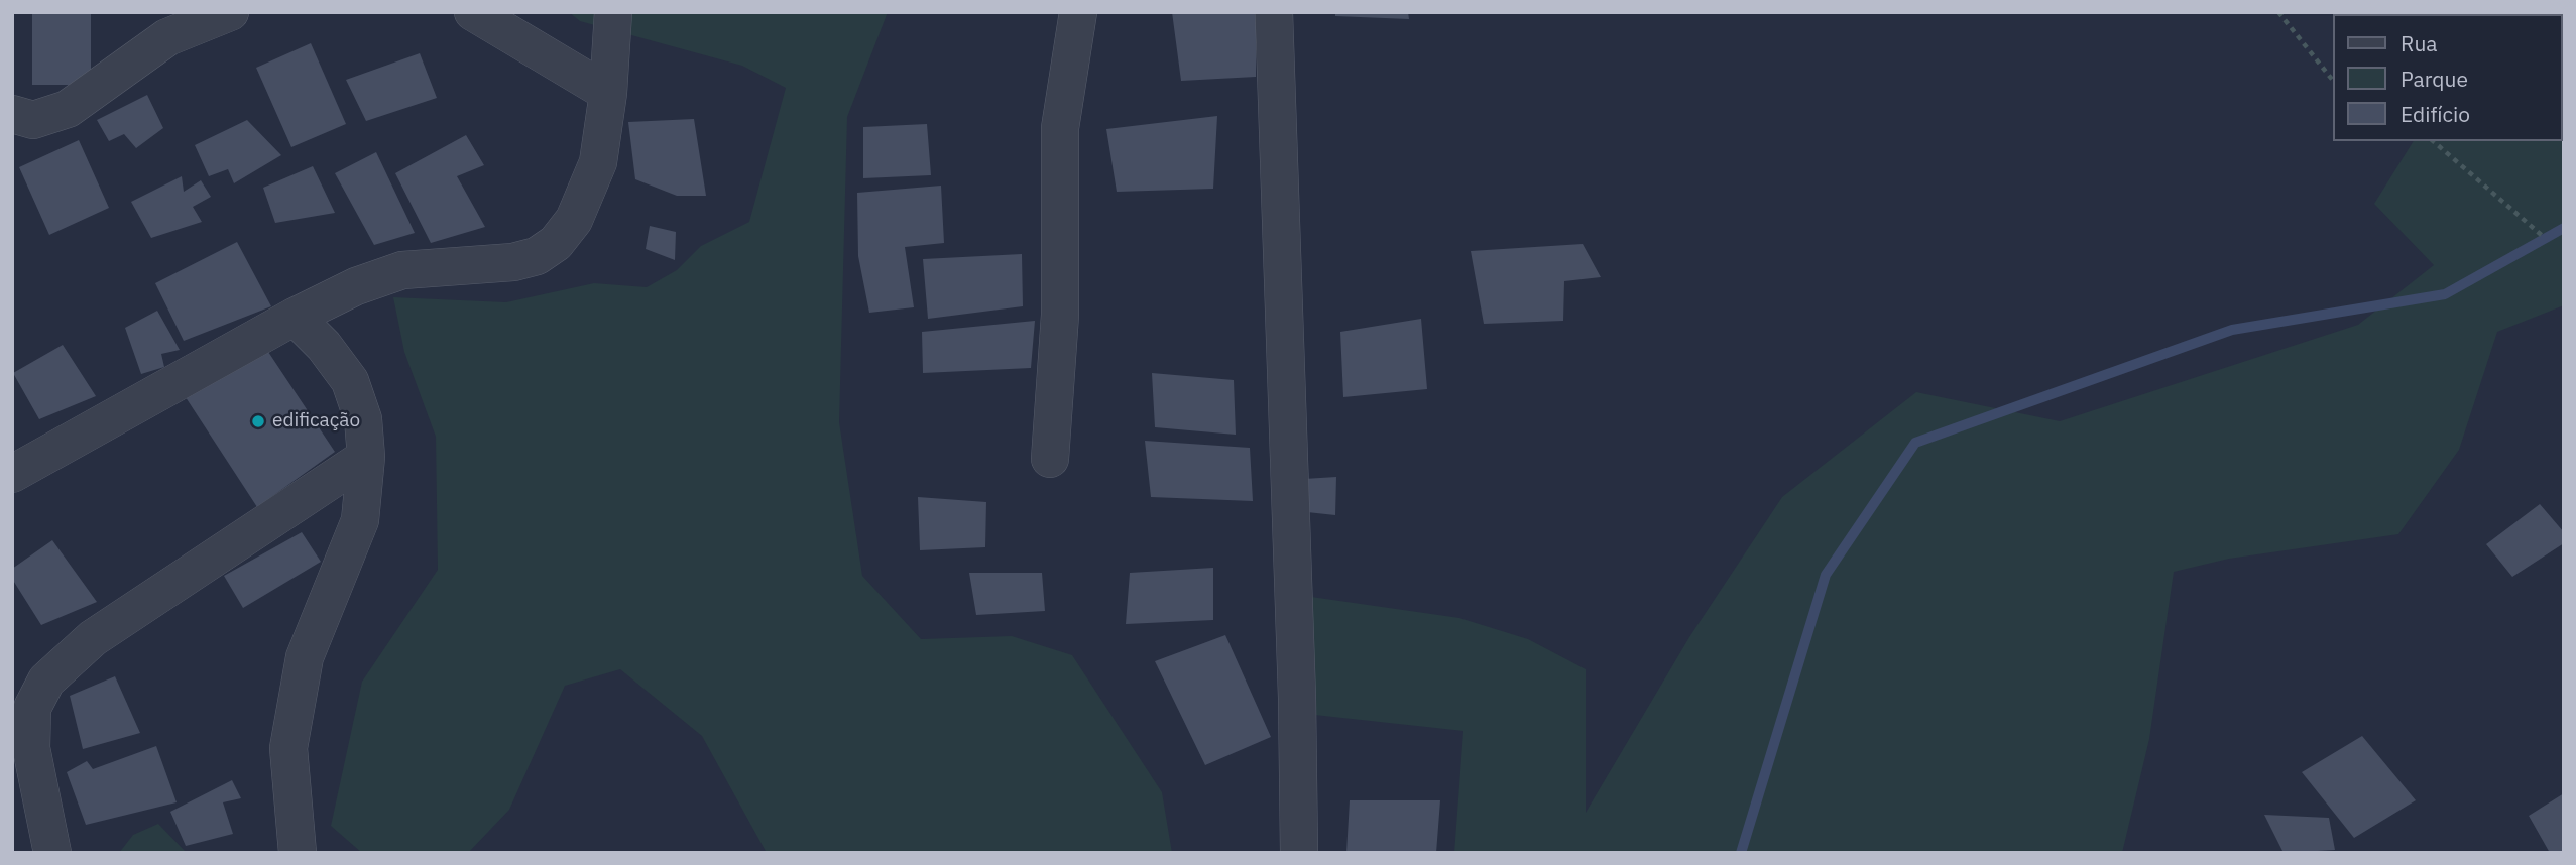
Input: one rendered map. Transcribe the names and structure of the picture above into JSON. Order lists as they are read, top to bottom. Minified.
{"places":["edificação"],"legend":["Rua","Parque","Edifício"]}
